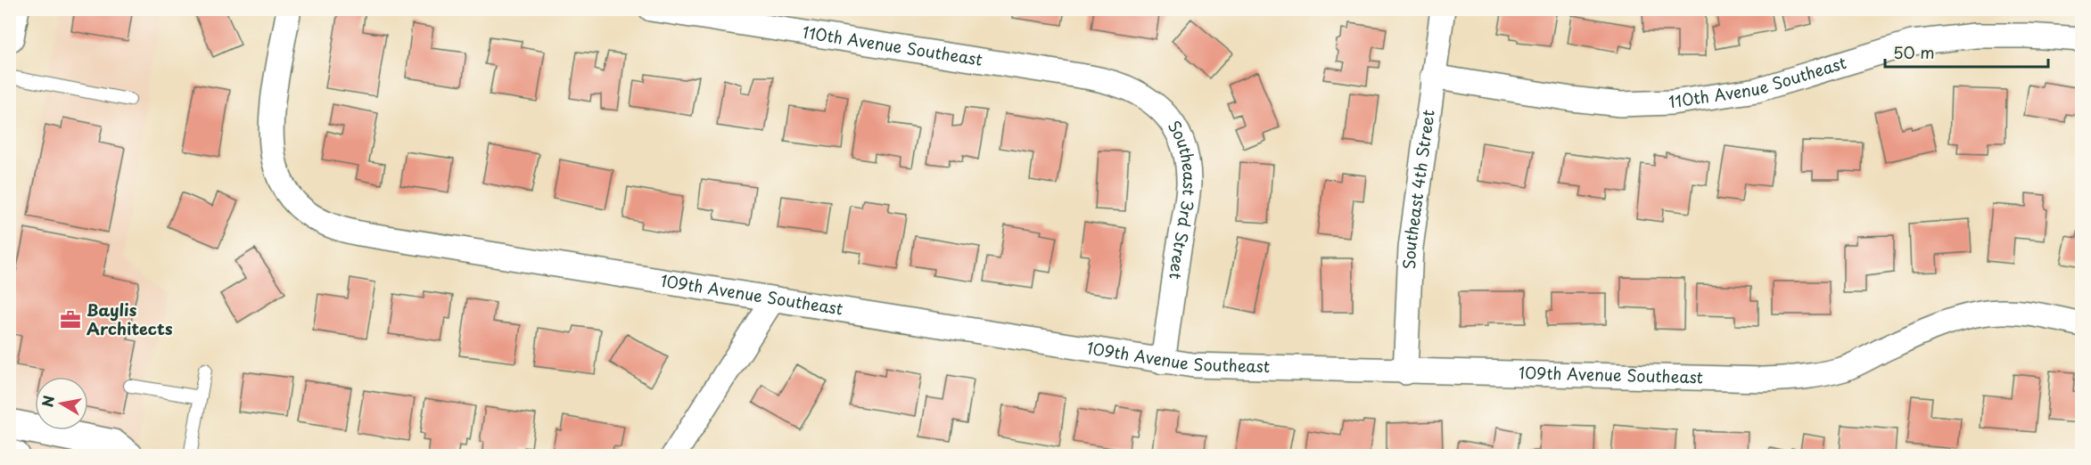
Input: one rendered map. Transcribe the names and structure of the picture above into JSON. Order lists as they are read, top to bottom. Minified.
{"streets":{"street":["110th Avenue Southeast","Southeast 4th Street","Southeast 3rd Street","109th Avenue Southeast"]},"crossings":[["110th Avenue Southeast","Southeast 4th Street"],["110th Avenue Southeast","Southeast 3rd Street"],["Southeast 4th Street","109th Avenue Southeast"],["Southeast 3rd Street","109th Avenue Southeast"]],"places":{"office":["Baylis Architects"]},"scale_bar":"50 m","north":"left"}
